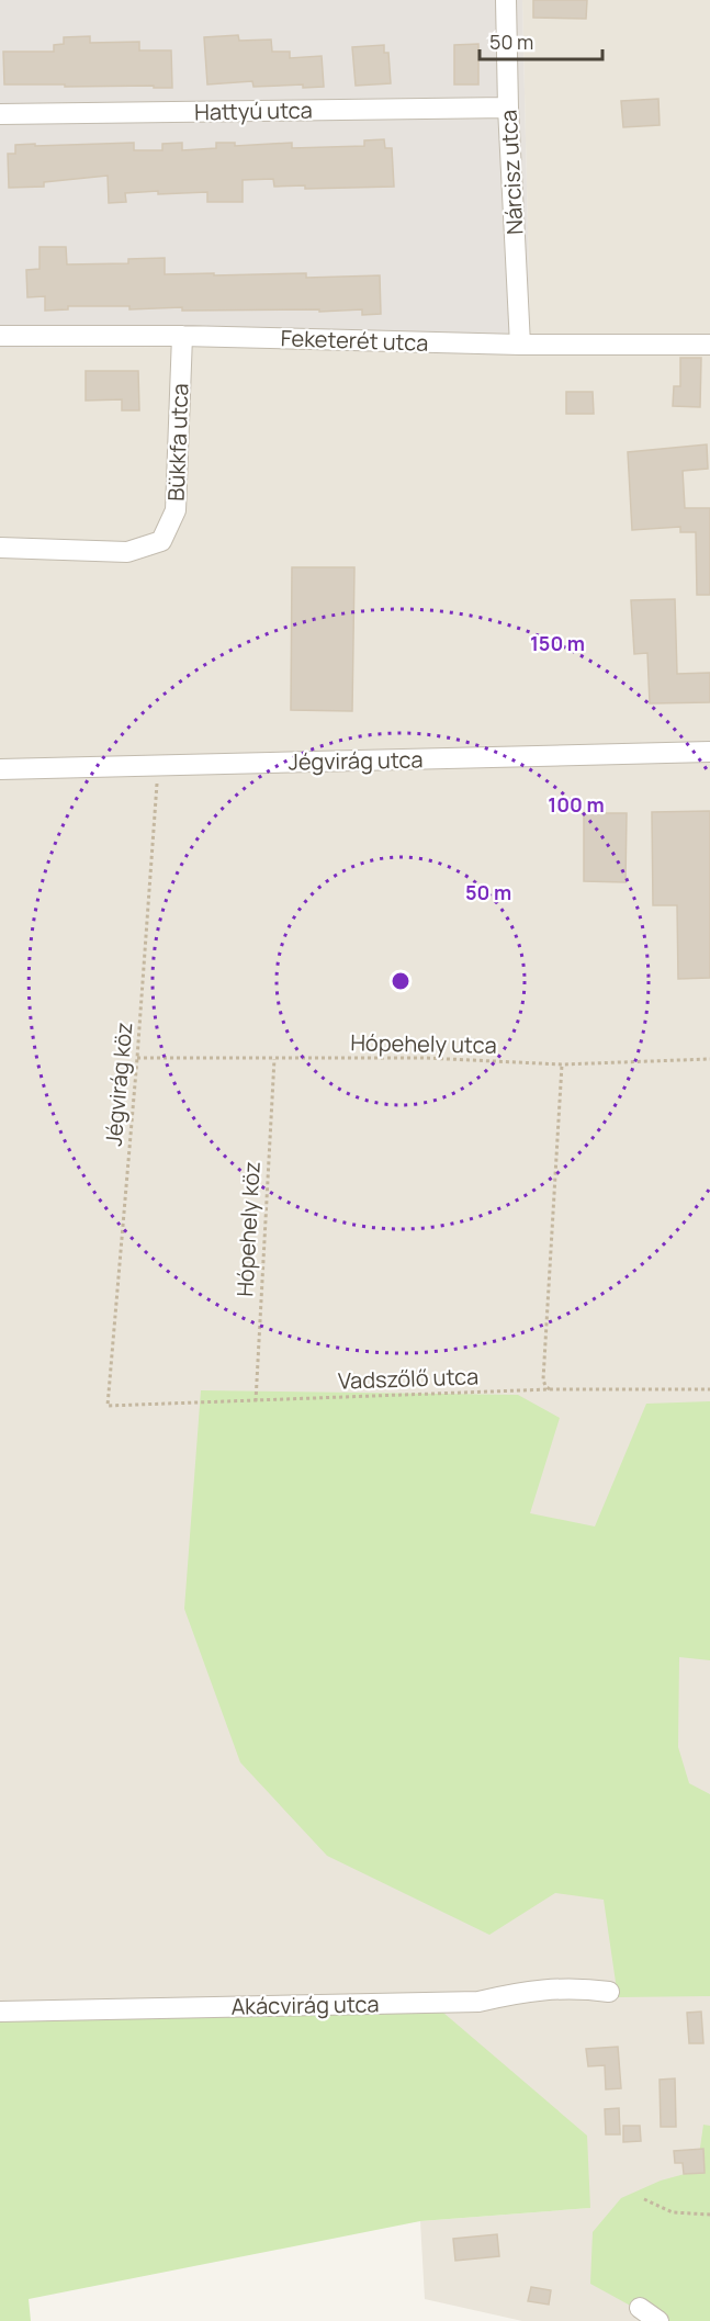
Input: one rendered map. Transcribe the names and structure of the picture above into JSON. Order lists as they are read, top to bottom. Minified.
{"streets":{"street":["Hattyú utca","Nárcisz utca","Feketerét utca","Bükkfa utca","Jégvirág utca","Akácvirág utca"],"path":["Hópehely utca","Jégvirág köz","Hópehely köz","Vadszőlő utca"]},"crossings":[["Hattyú utca","Nárcisz utca"],["Nárcisz utca","Feketerét utca"],["Feketerét utca","Bükkfa utca"],["Jégvirág utca","Jégvirág köz"],["Hópehely utca","Jégvirág köz"],["Hópehely utca","Hópehely köz"],["Jégvirág köz","Vadszőlő utca"],["Hópehely köz","Vadszőlő utca"]],"scale_bar":"50 m","rings":["150 m","100 m","50 m"]}
